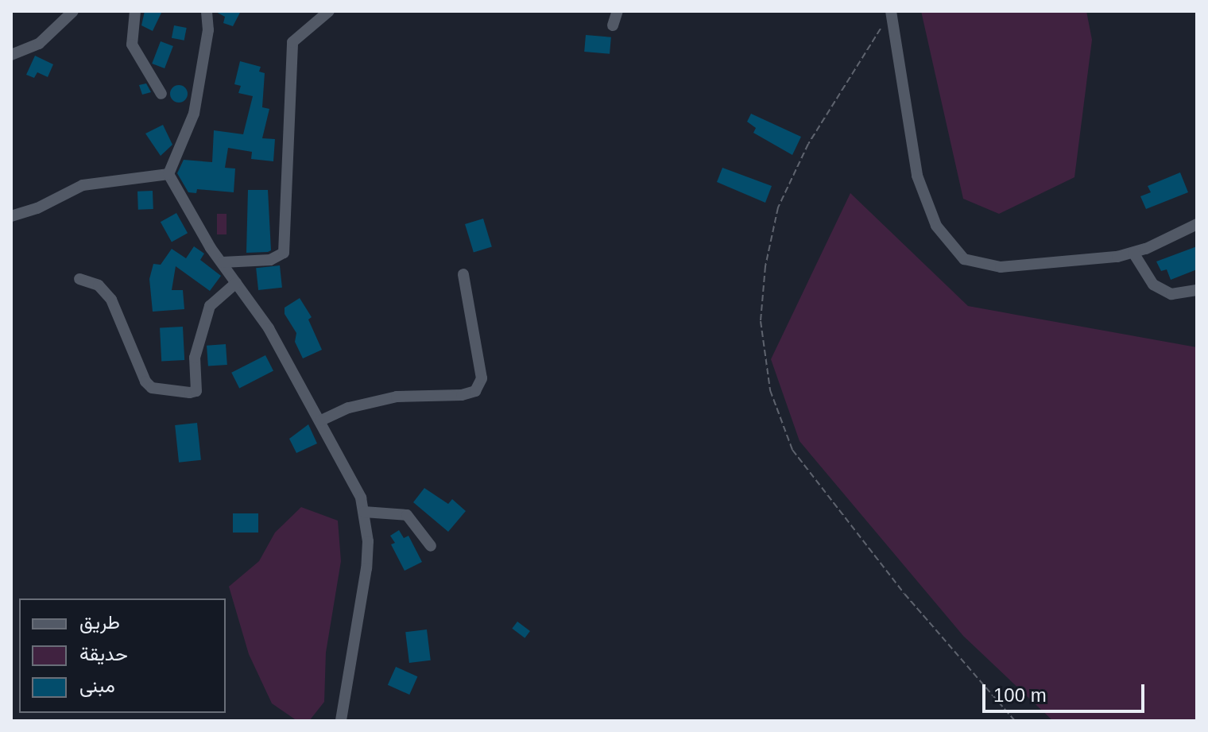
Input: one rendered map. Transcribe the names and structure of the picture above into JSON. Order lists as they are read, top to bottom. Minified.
{"legend":["طريق","حديقة","مبنى"],"scale_bar":"100 m"}
